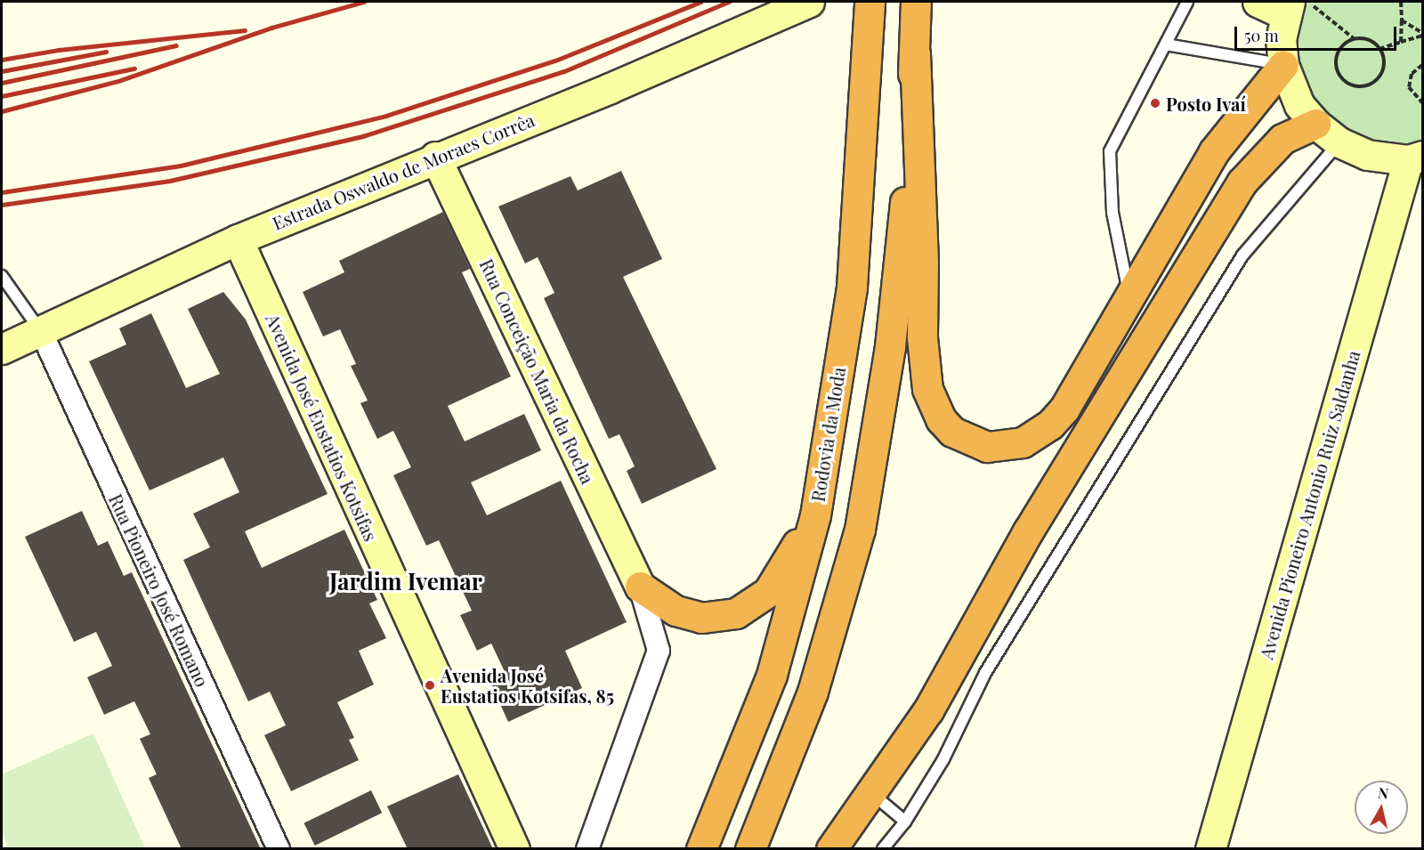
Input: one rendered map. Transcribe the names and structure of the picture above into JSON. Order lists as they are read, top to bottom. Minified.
{"streets":{"highway":["Rodovia da Moda"],"street":["Estrada Oswaldo de Moraes Corrêa","Rua Conceição Maria da Rocha","Avenida José Eustatios Kotsifas","Avenida Pioneiro Antonio Ruiz Saldanha","Rua Pioneiro José Romano"]},"crossings":[["Estrada Oswaldo de Moraes Corrêa","Rua Conceição Maria da Rocha"],["Estrada Oswaldo de Moraes Corrêa","Avenida José Eustatios Kotsifas"],["Estrada Oswaldo de Moraes Corrêa","Rua Pioneiro José Romano"]],"districts":["Jardim Ivemar"],"places":["Posto Ivaí","Avenida José Eustatios Kotsifas, 85"],"scale_bar":"50 m","north":"top"}
